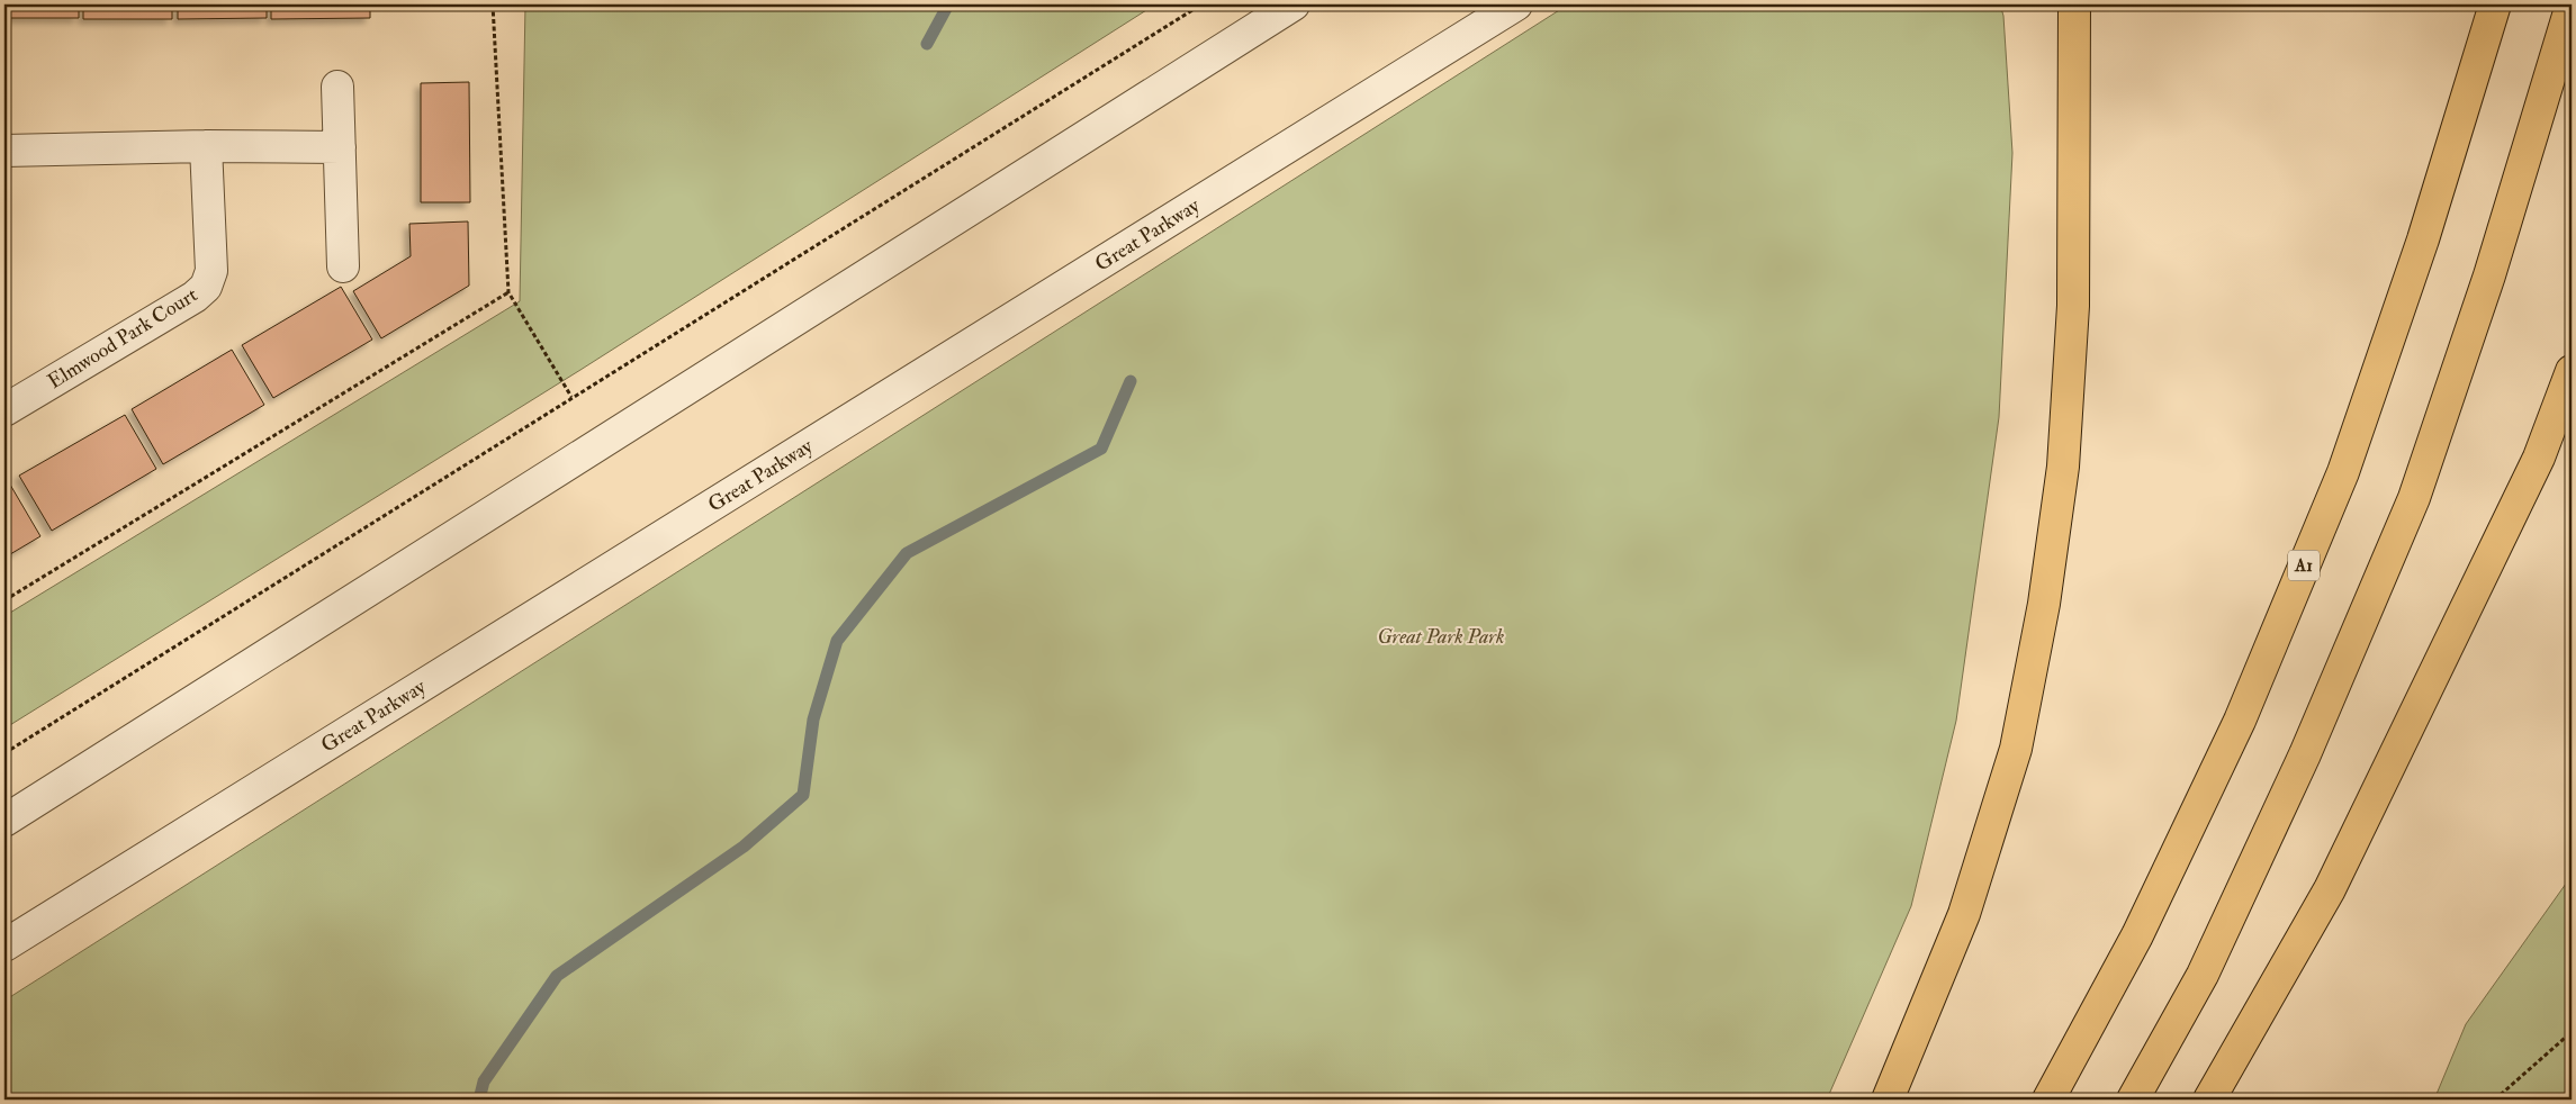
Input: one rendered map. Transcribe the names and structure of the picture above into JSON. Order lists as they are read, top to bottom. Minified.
{"streets":{"highway":["A1"],"street":["Great Parkway","Elmwood Park Court"]},"parks":["Great Park Park"]}
